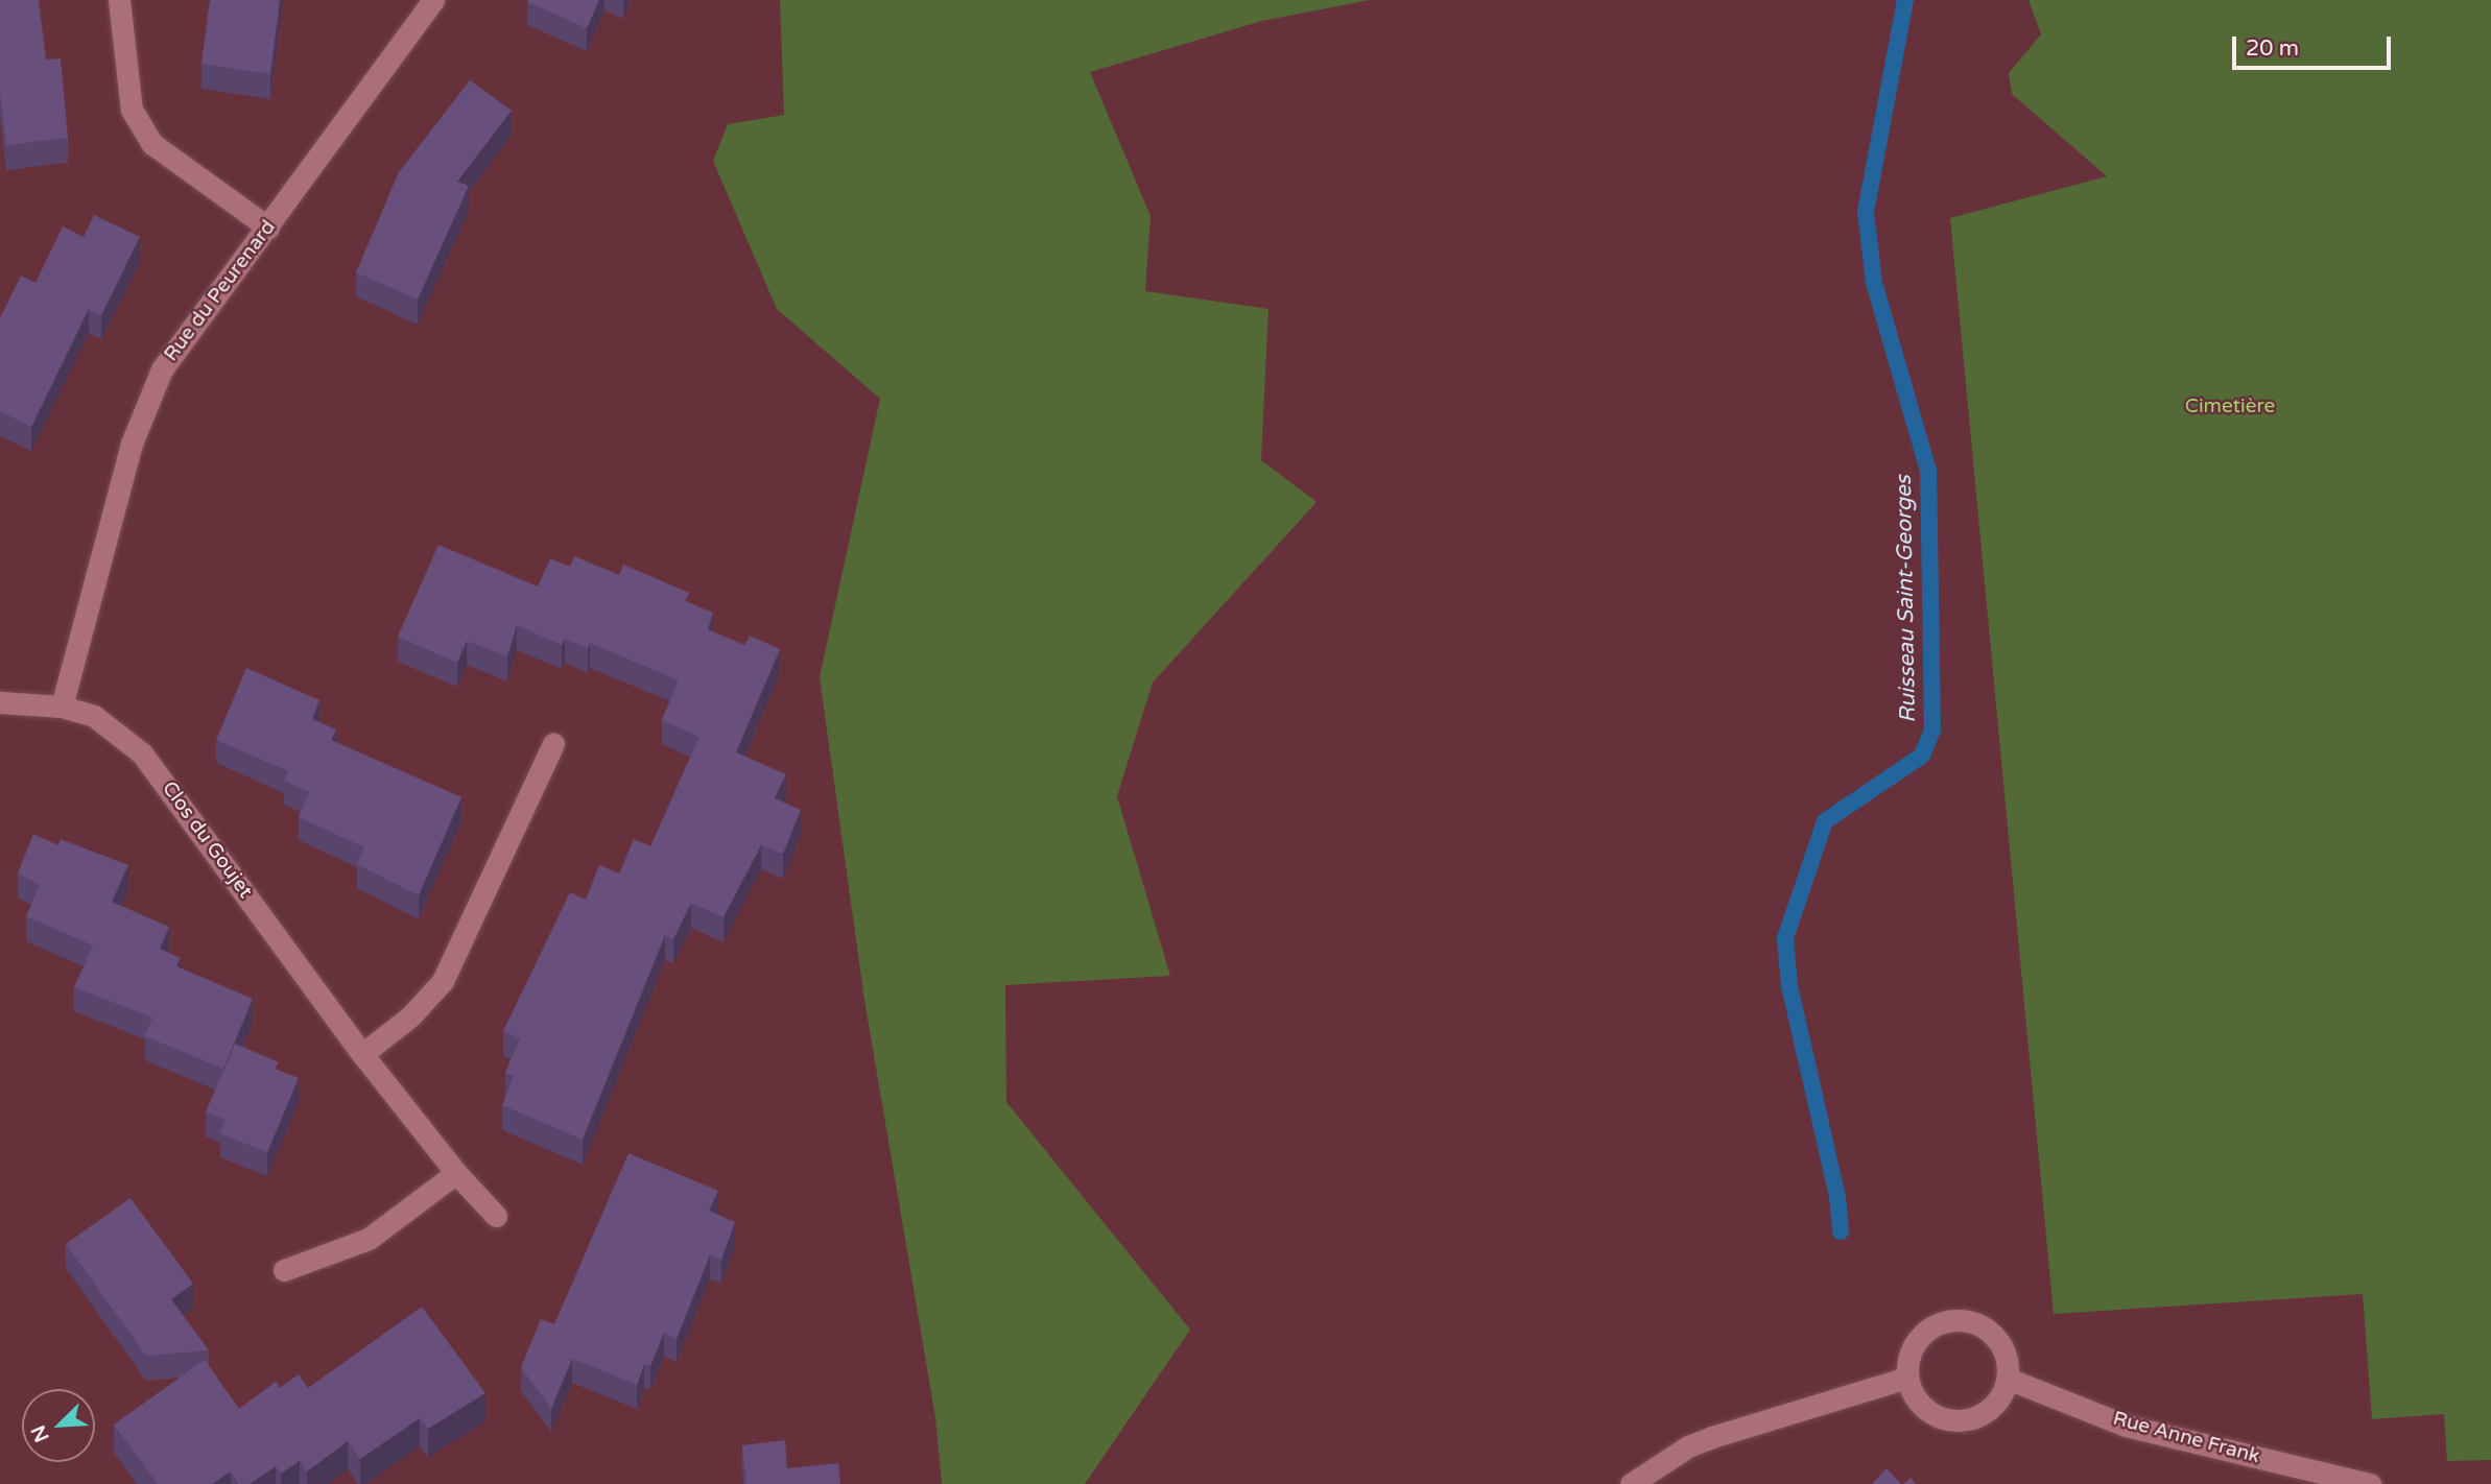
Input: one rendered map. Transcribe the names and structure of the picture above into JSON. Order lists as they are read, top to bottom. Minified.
{"streets":{"street":["Rue du Peurenard","Clos du Goujet","Rue Anne Frank"]},"crossings":[["Rue du Peurenard","Clos du Goujet"]],"water":["Ruisseau Saint-Georges"],"parks":["Cimetière"],"scale_bar":"20 m","north":"bottom left"}
